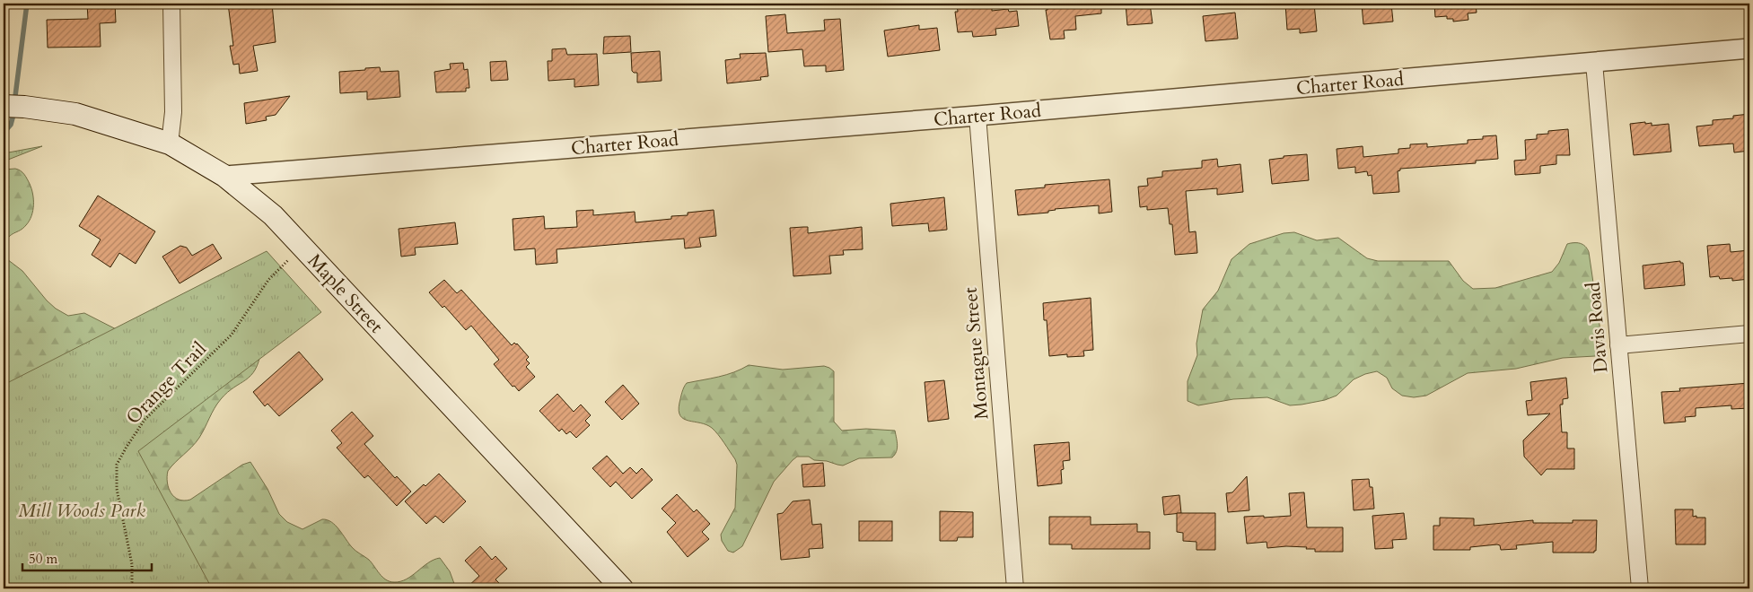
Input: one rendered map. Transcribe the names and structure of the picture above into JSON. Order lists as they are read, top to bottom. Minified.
{"streets":{"main road":["Maple Street"],"street":["Charter Road","Davis Road","Montague Street"],"path":["Orange Trail"]},"crossings":[["Charter Road","Maple Street"],["Charter Road","Davis Road"],["Charter Road","Montague Street"],["Maple Street","Orange Trail"]],"parks":["Mill Woods Park"],"scale_bar":"50 m"}
